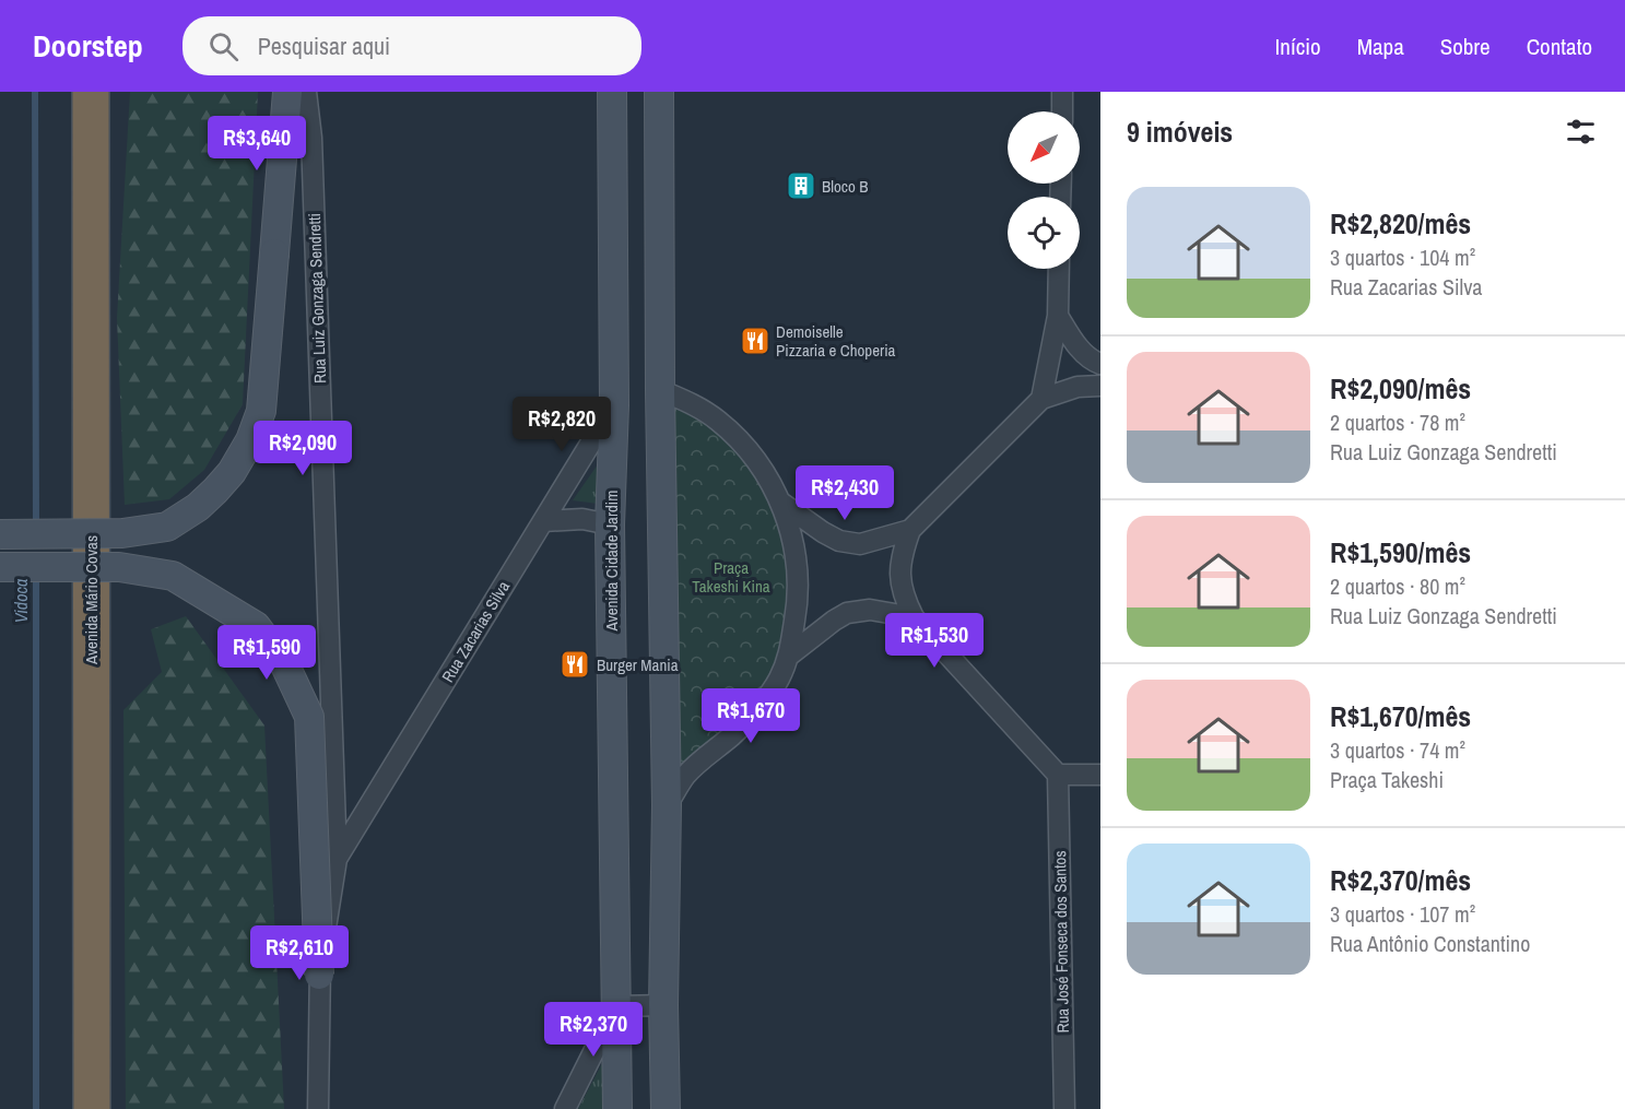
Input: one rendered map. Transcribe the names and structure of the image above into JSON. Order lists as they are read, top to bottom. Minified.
{"streets":{"highway":["Avenida Mário Covas"],"main road":["Avenida Cidade Jardim"],"street":["Rua Luiz Gonzaga Sendretti","Rua Zacarias Silva","Rua José Fonseca dos Santos"]},"crossings":[["Rua Luiz Gonzaga Sendretti","Rua Zacarias Silva"],["Avenida Cidade Jardim","Rua Zacarias Silva"]],"water":["Vidoca"],"parks":["Praça Takeshi Kina"],"places":{"building":["Bloco B"],"restaurant":["Demoiselle Pizzaria e Choperia","Burger Mania"]},"north":"bottom left","page":{"header":"Doorstep","search":"Pesquisar aqui","nav":["Início","Mapa","Sobre","Contato"],"heading":"9 imóveis","price":["R$3,640","R$2,820","R$2,090","R$2,430","R$1,530","R$1,590","R$1,670","R$2,610","R$2,370"],"list":[{"name":"R$2,820/mês","note":"3 quartos · 104 m² · Rua Zacarias Silva"},{"name":"R$2,090/mês","note":"2 quartos · 78 m² · Rua Luiz Gonzaga Sendretti"},{"name":"R$1,590/mês","note":"2 quartos · 80 m² · Rua Luiz Gonzaga Sendretti"},{"name":"R$1,670/mês","note":"3 quartos · 74 m² · Praça Takeshi"},{"name":"R$2,370/mês","note":"3 quartos · 107 m² · Rua Antônio Constantino"}]}}
